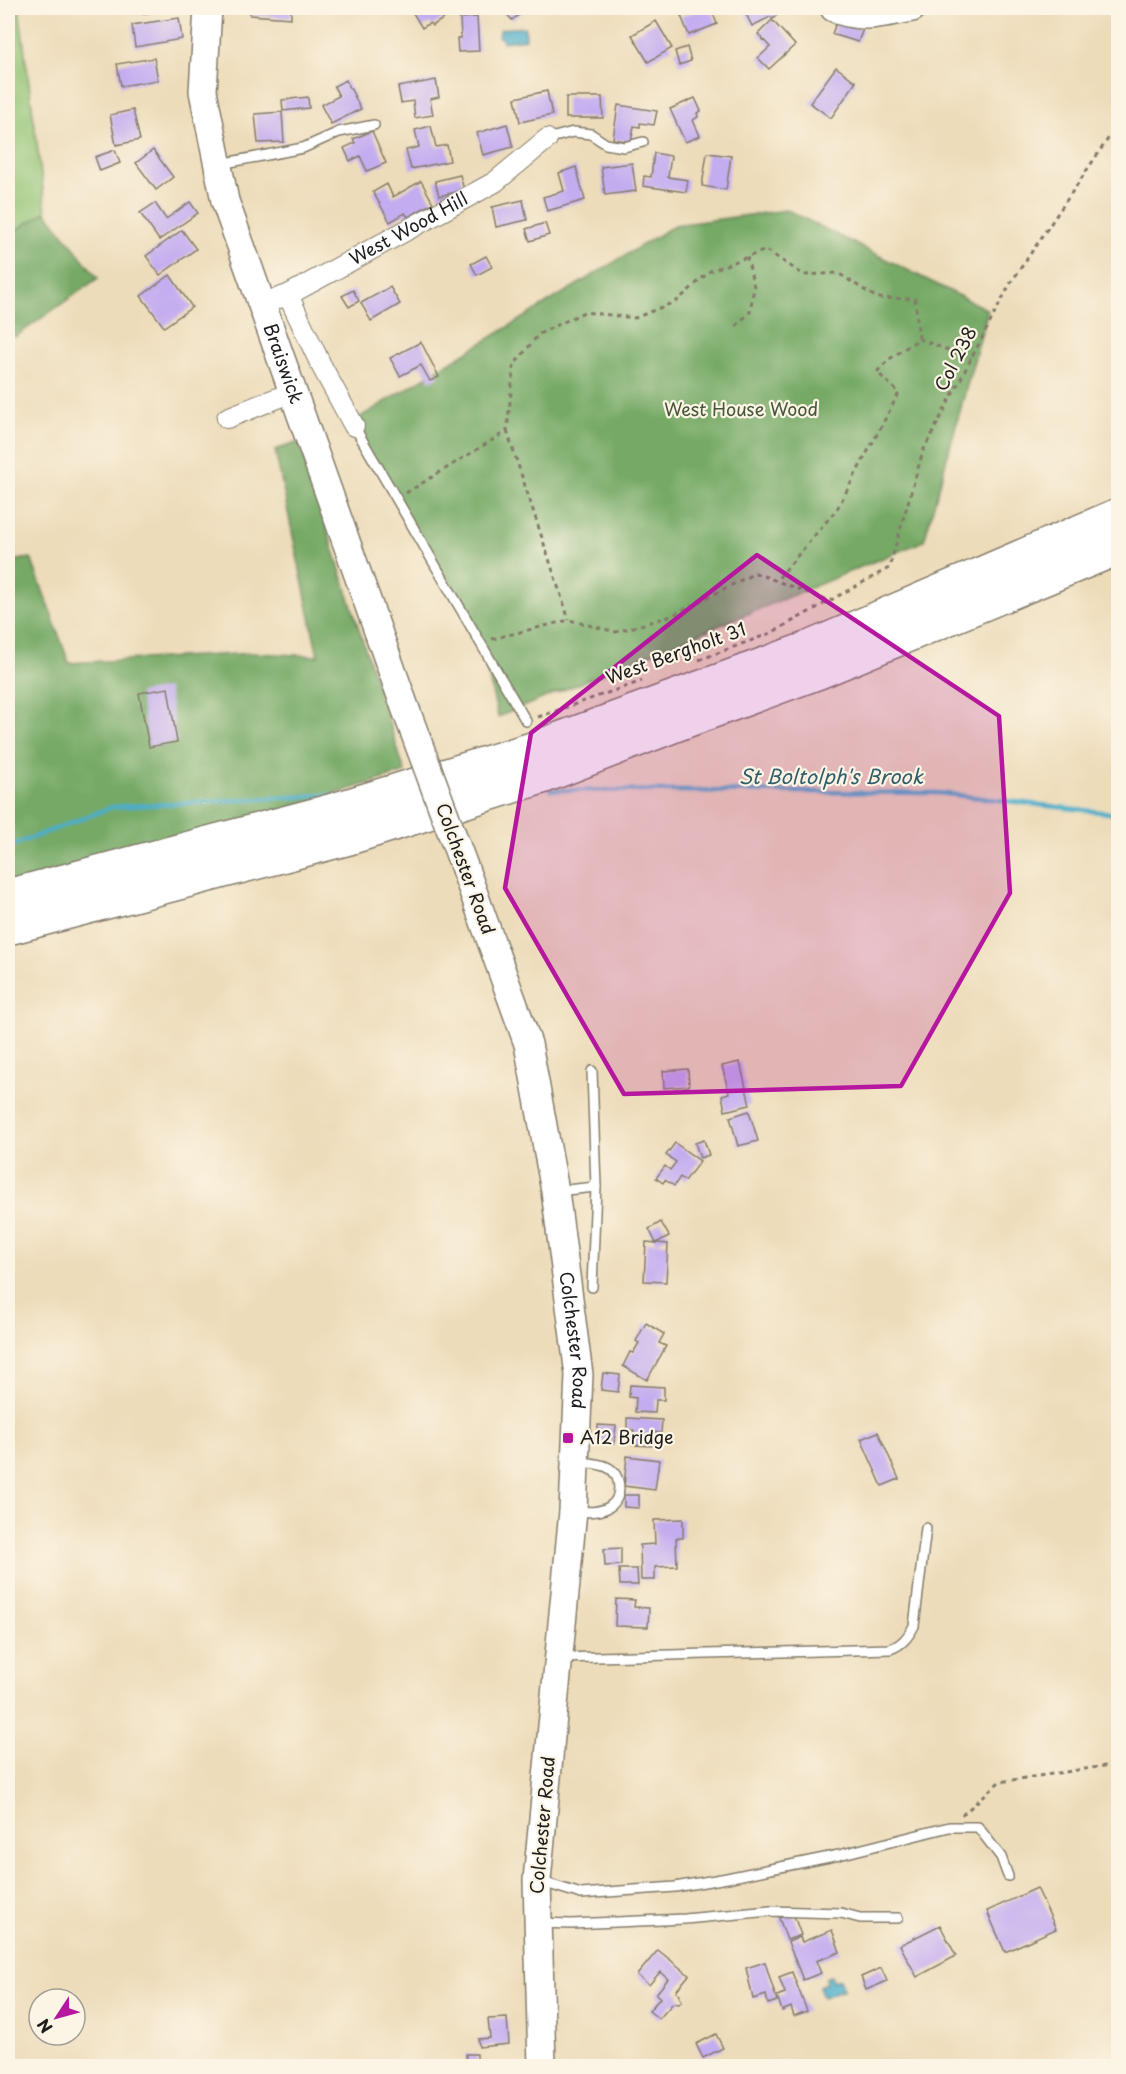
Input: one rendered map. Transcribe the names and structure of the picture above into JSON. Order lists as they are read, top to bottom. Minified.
{"streets":{"main road":["Braiswick","Colchester Road"],"street":["West Wood Hill"],"path":["Col 238","West Bergholt 31"]},"crossings":[["West Wood Hill","Braiswick"],["Col 238","West Bergholt 31"],["Braiswick","Colchester Road"]],"water":["St Boltolph's Brook"],"parks":["West House Wood"],"places":{"transit":["A12 Bridge"]},"north":"bottom left"}
